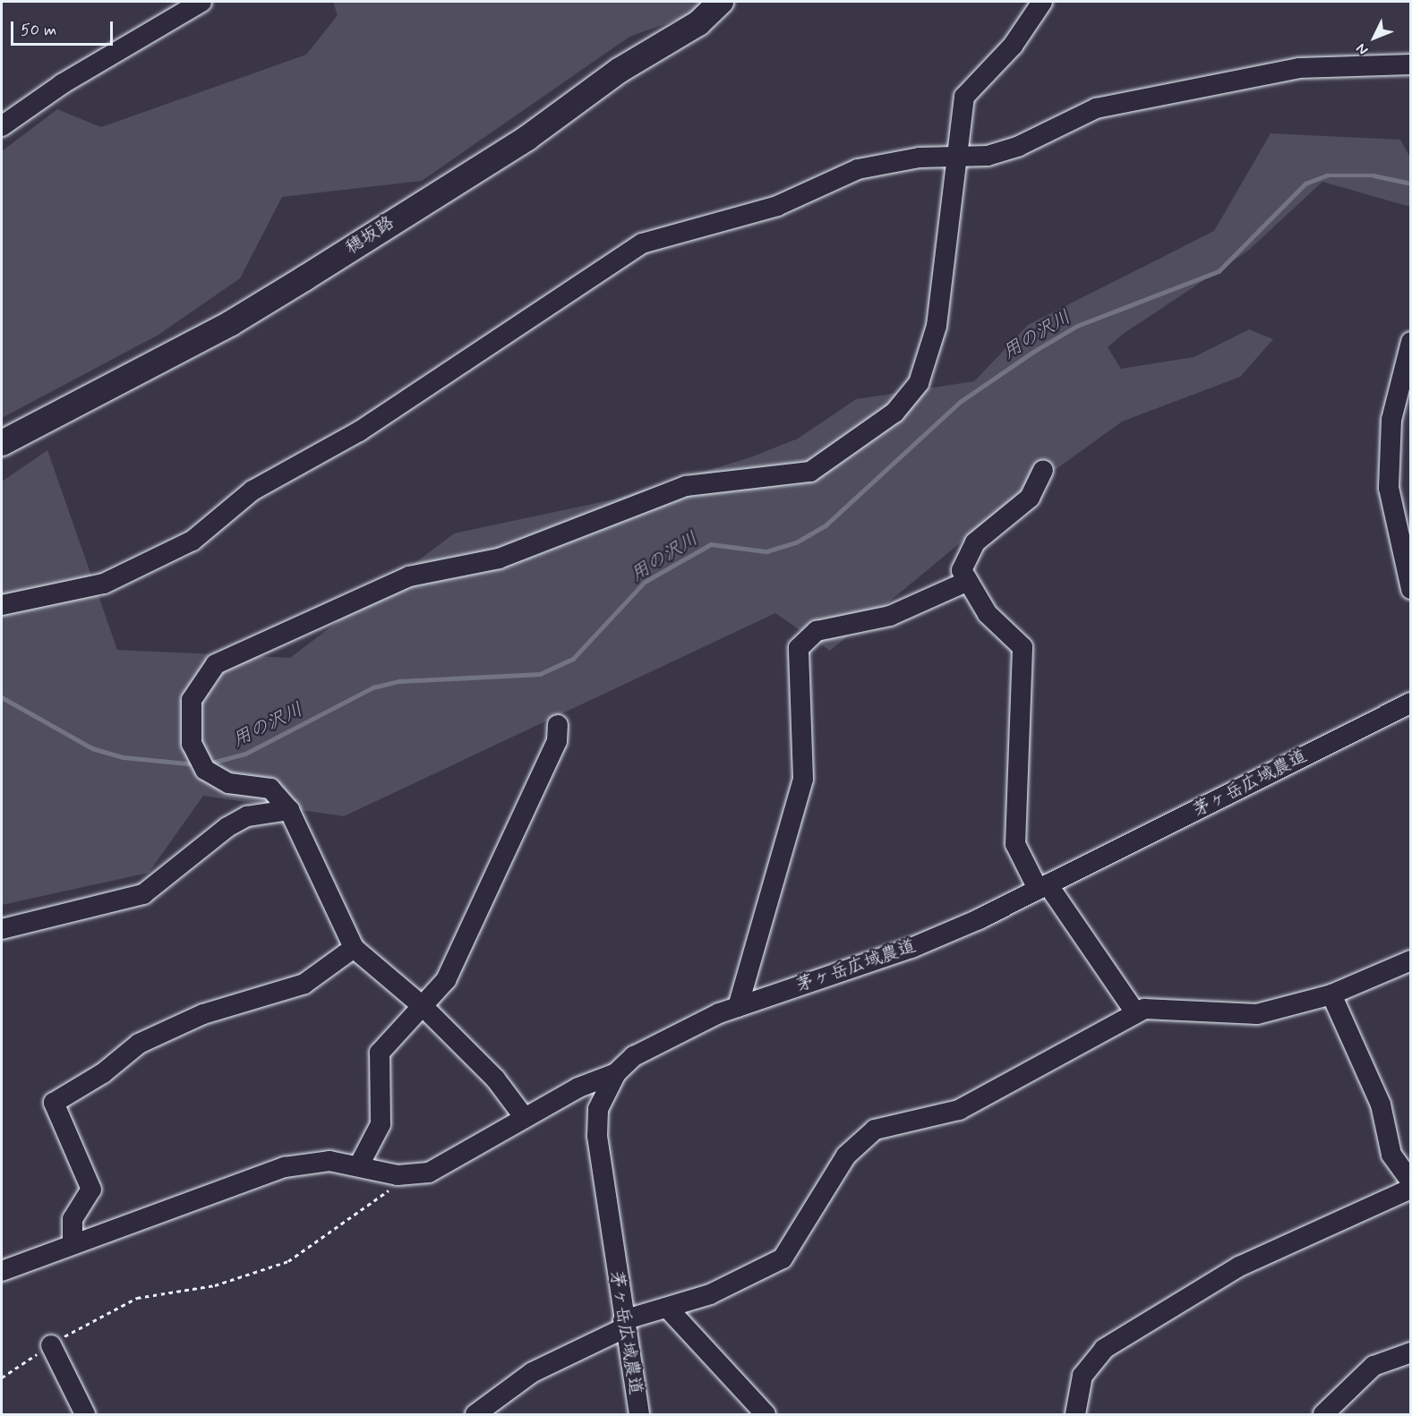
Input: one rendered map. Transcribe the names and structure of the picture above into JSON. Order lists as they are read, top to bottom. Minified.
{"streets":{"main road":["穂坂路"],"street":["茅ヶ岳広域農道"]},"water":["用の沢川"],"scale_bar":"50 m","north":"bottom left"}
